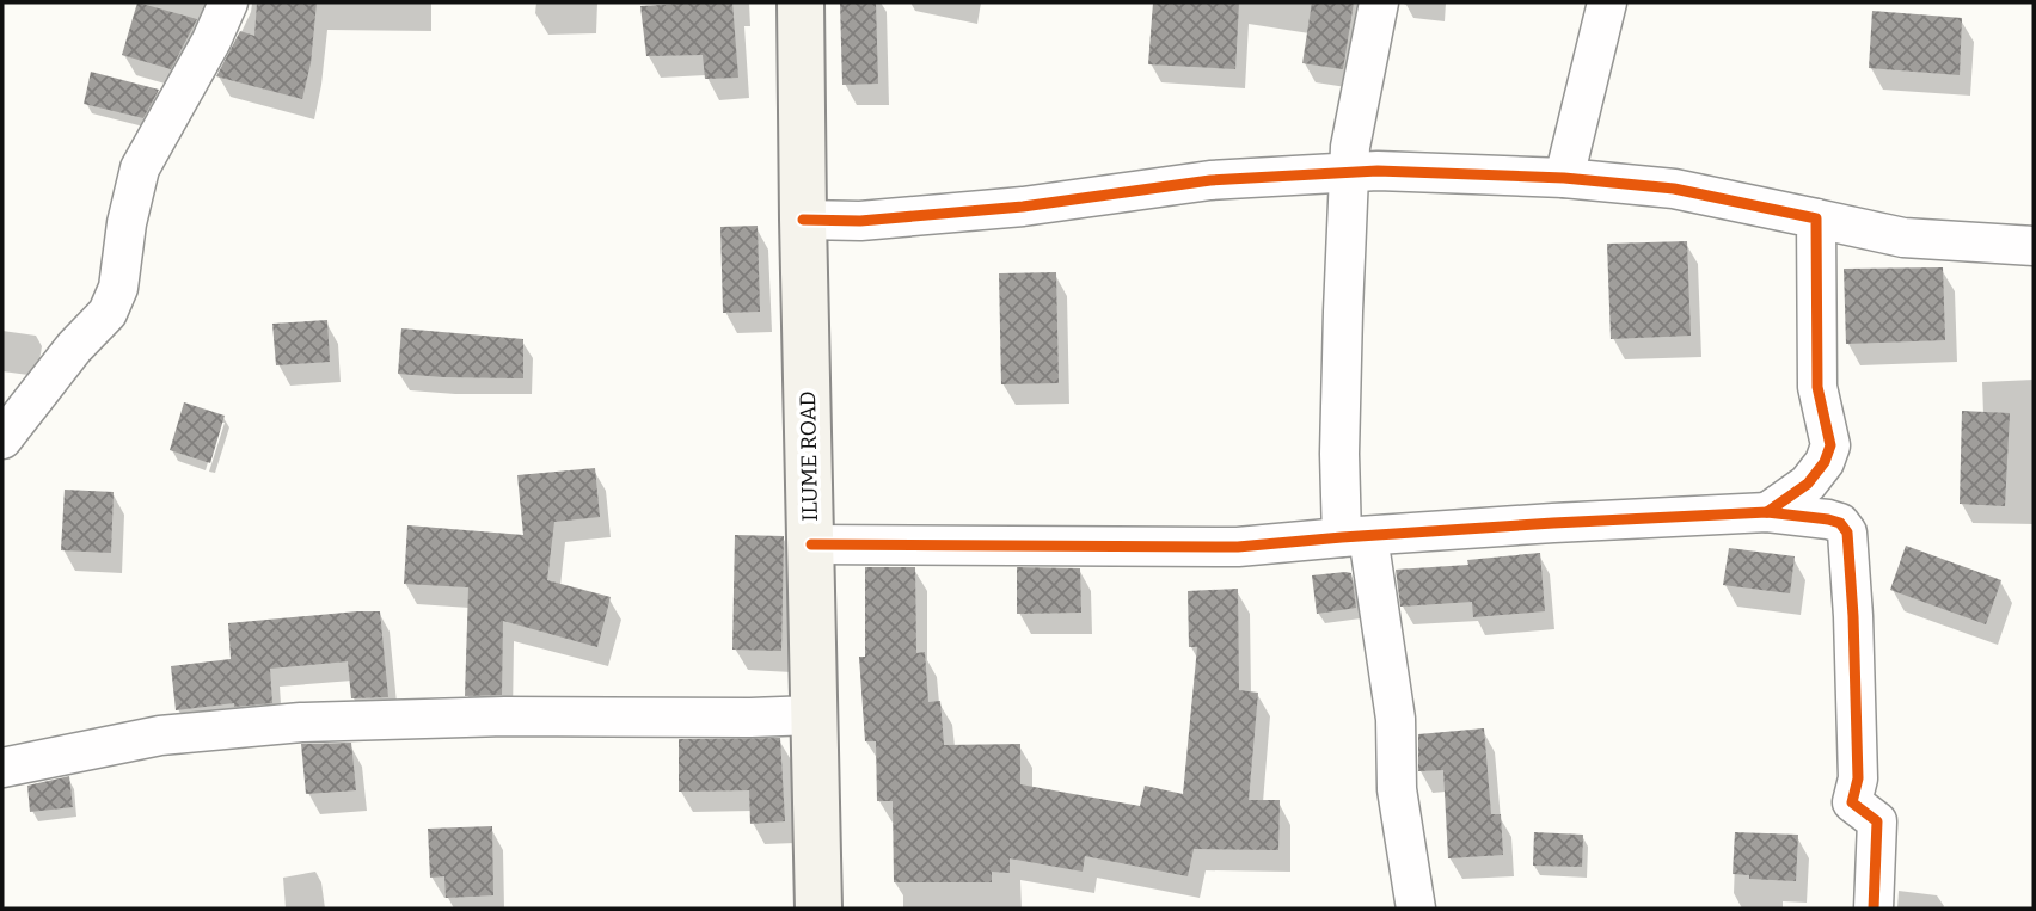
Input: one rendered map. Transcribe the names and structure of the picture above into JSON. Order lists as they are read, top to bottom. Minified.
{"streets":{"street":["ILUME ROAD"]}}
